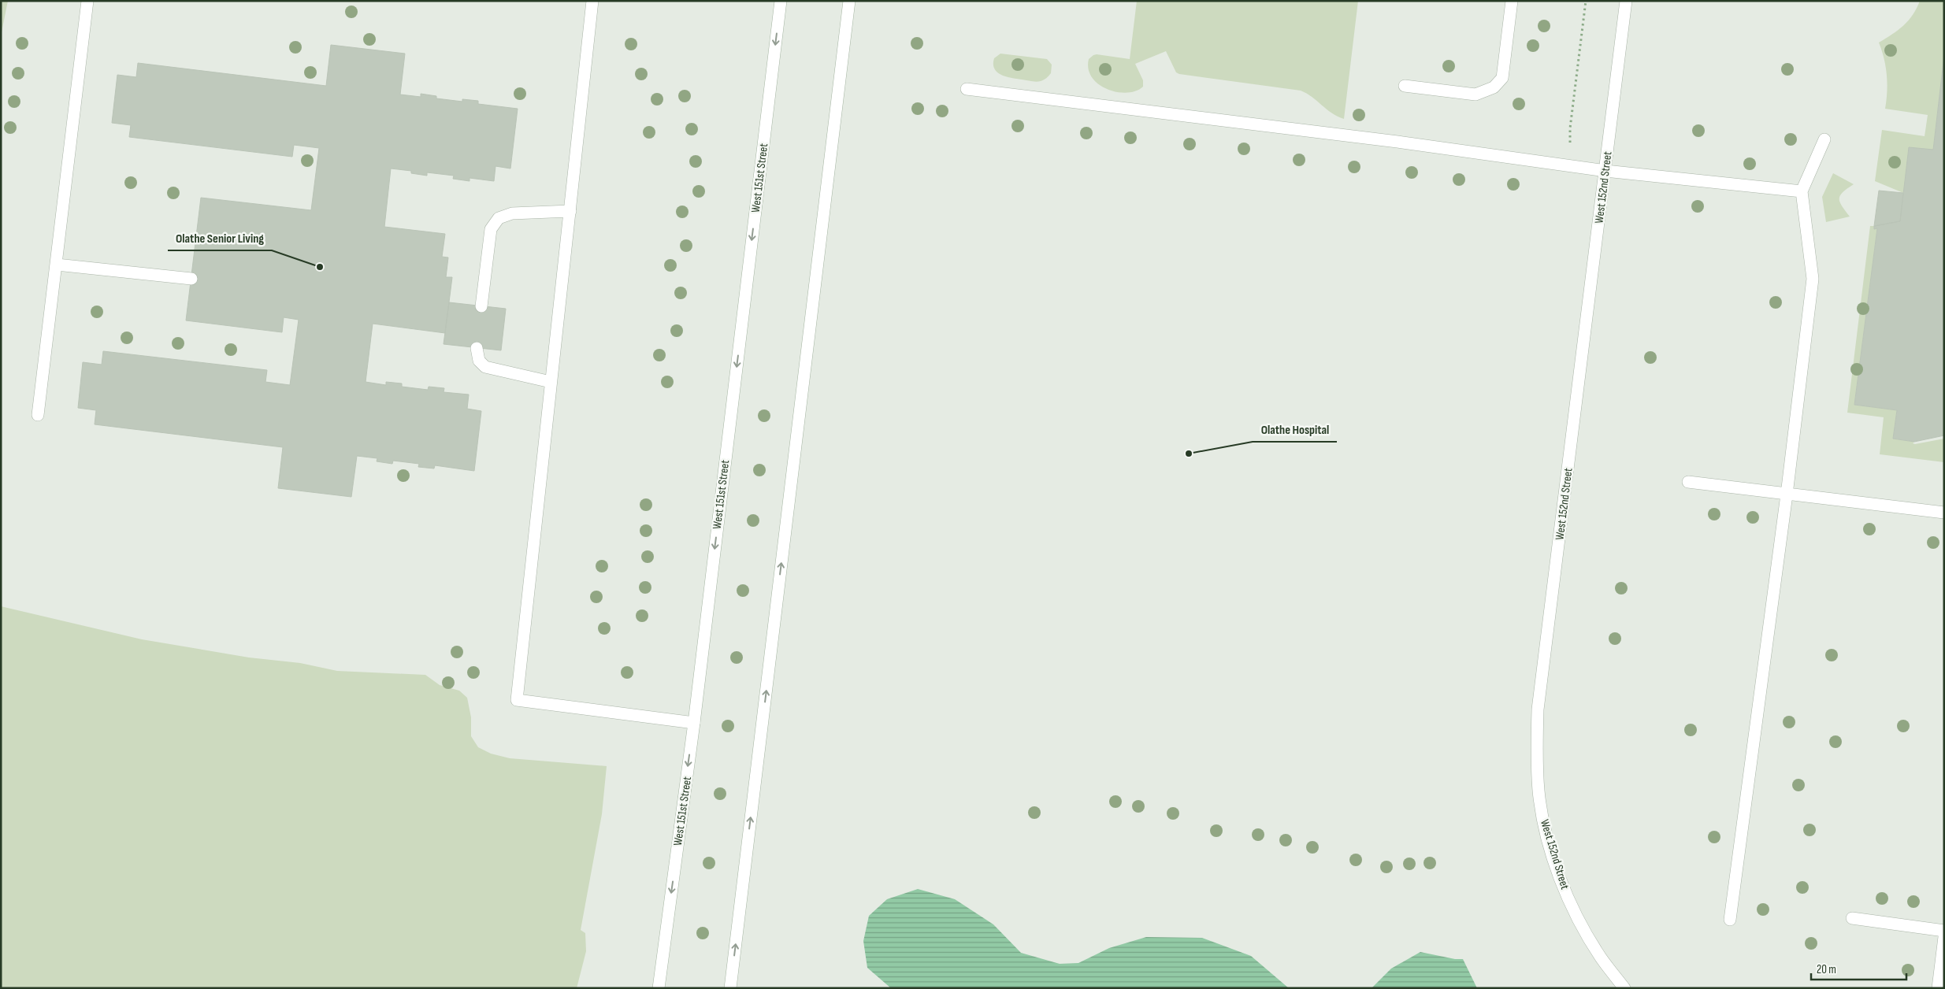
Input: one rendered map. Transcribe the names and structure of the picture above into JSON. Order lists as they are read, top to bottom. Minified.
{"streets":{"main road":["West 151st Street","West 152nd Street"]},"places":["Olathe Senior Living","Olathe Hospital"],"scale_bar":"20 m"}
